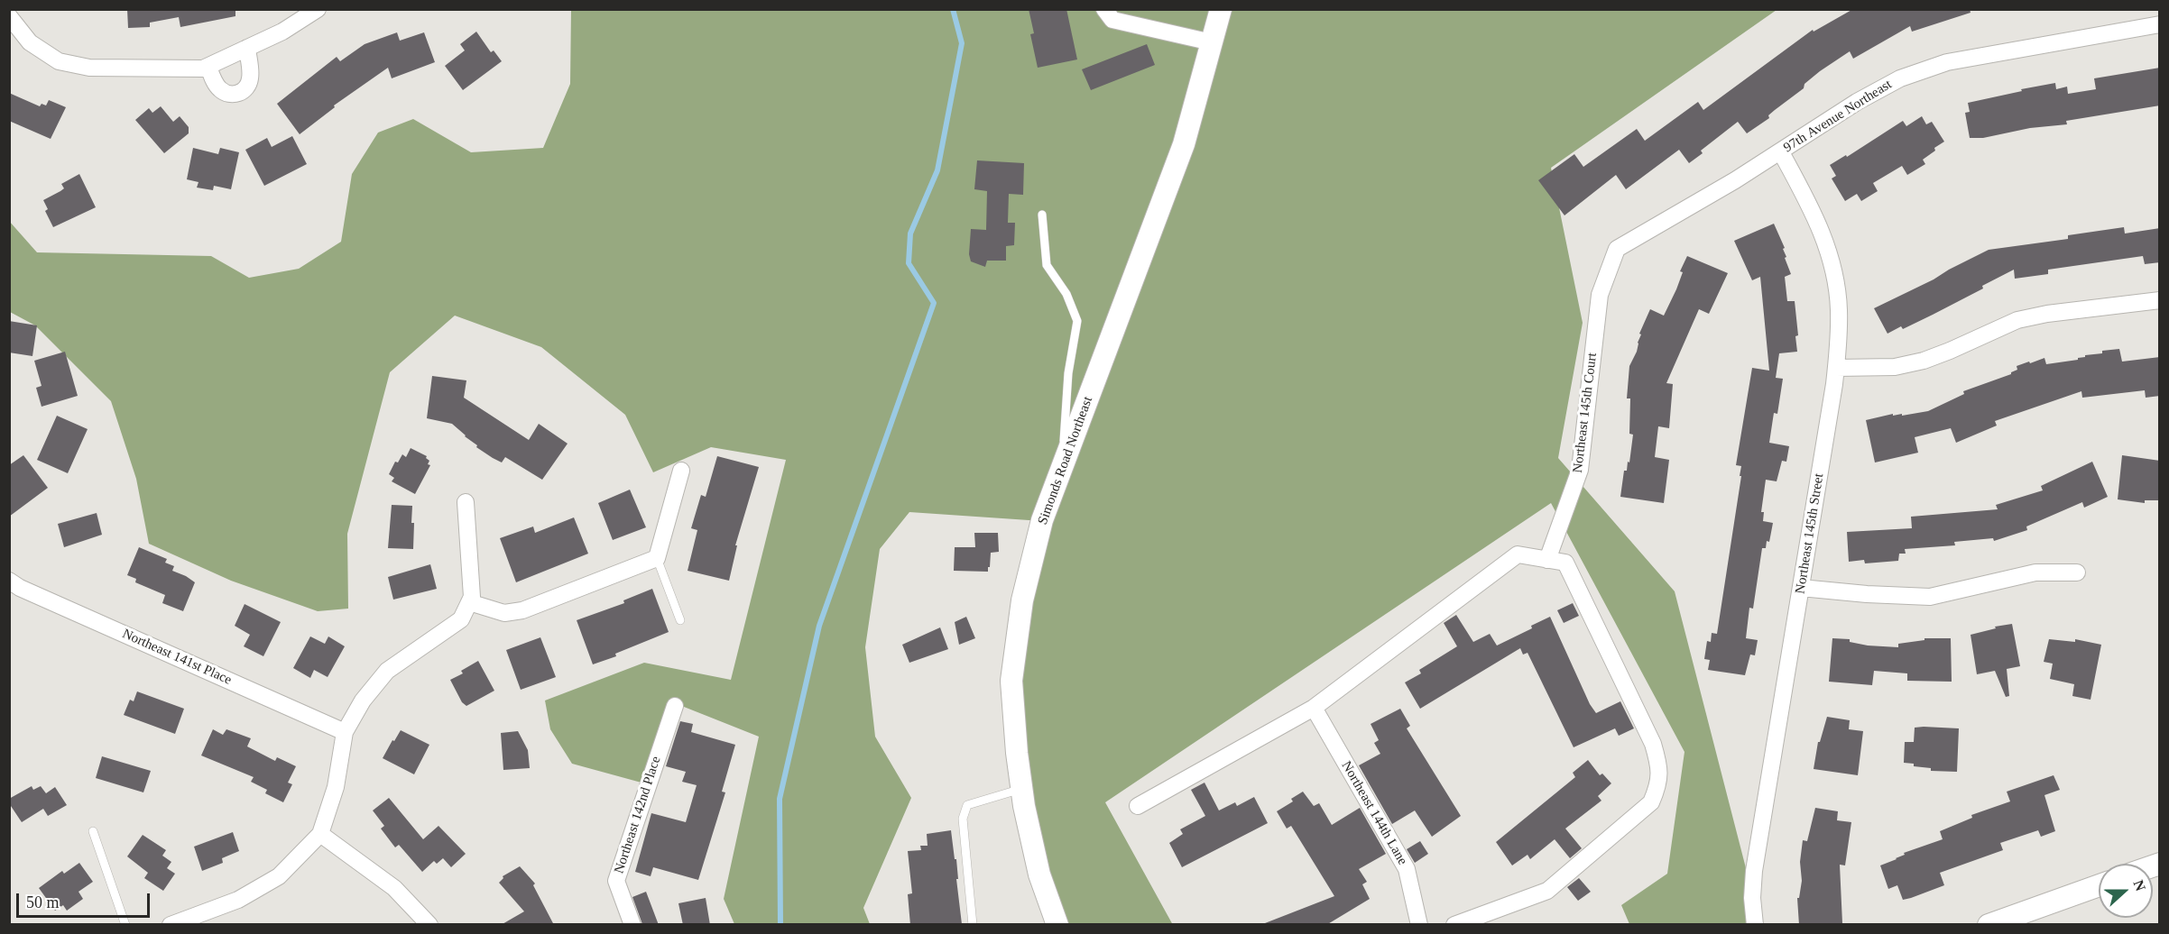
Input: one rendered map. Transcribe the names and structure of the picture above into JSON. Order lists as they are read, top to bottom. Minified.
{"streets":{"main road":["Simonds Road Northeast"],"street":["97th Avenue Northeast","Northeast 145th Court","Northeast 145th Street","Northeast 141st Place","Northeast 144th Lane","Northeast 142nd Place"]},"crossings":[["97th Avenue Northeast","Northeast 145th Court"],["97th Avenue Northeast","Northeast 145th Street"]],"scale_bar":"50 m","north":"right"}
